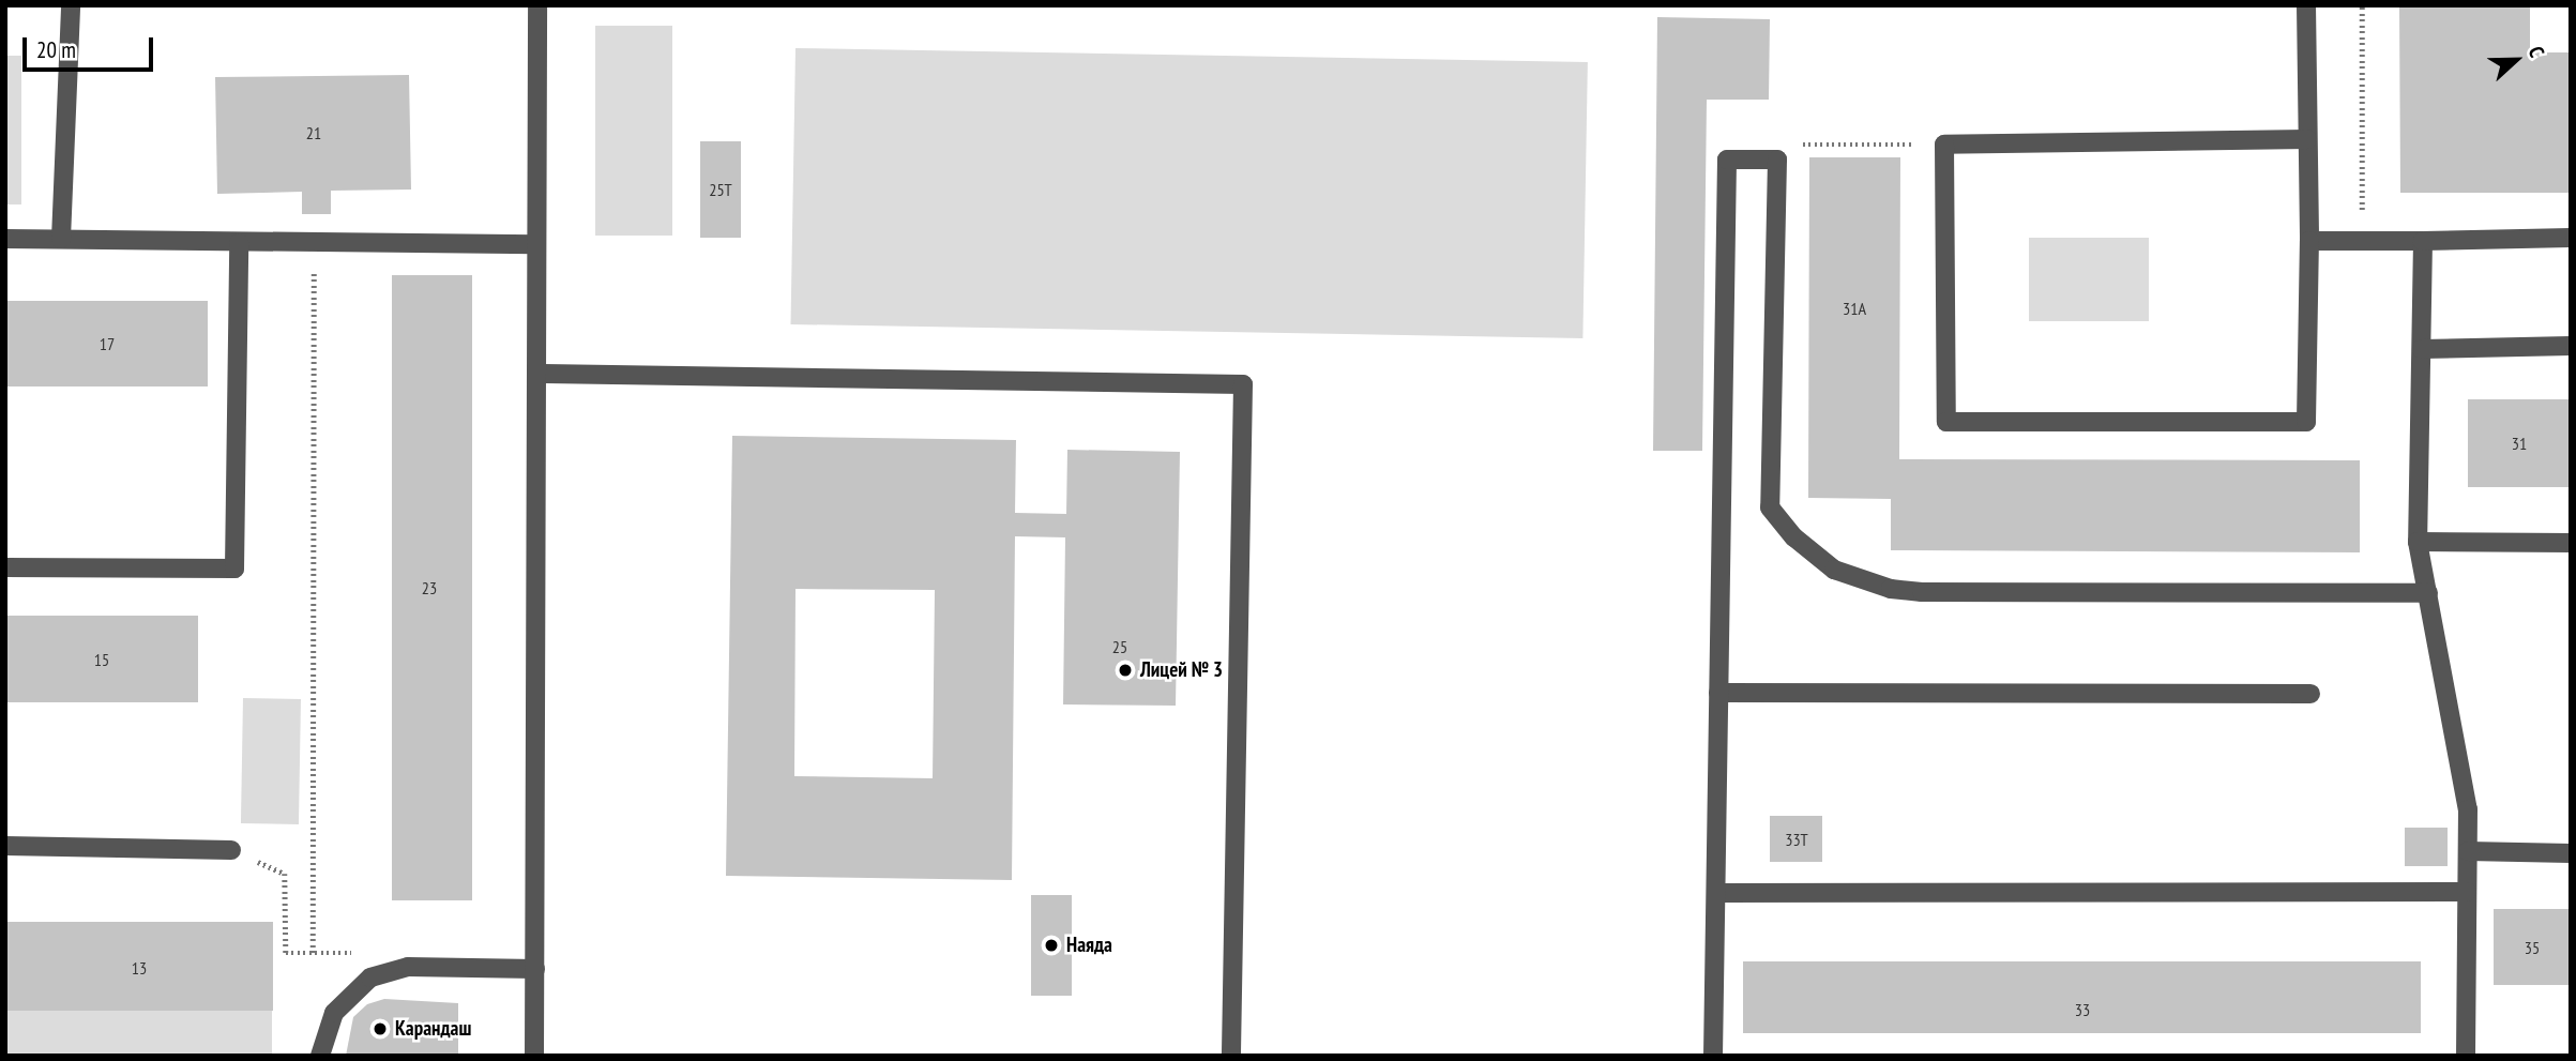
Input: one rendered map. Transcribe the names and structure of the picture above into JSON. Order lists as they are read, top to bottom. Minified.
{"places":["Лицей № 3","Наяда","Карандаш"],"house_numbers":["21","25Т","31А","17","31","23","25","15","33Т","35","13","33"],"scale_bar":"20 m","north":"right"}
